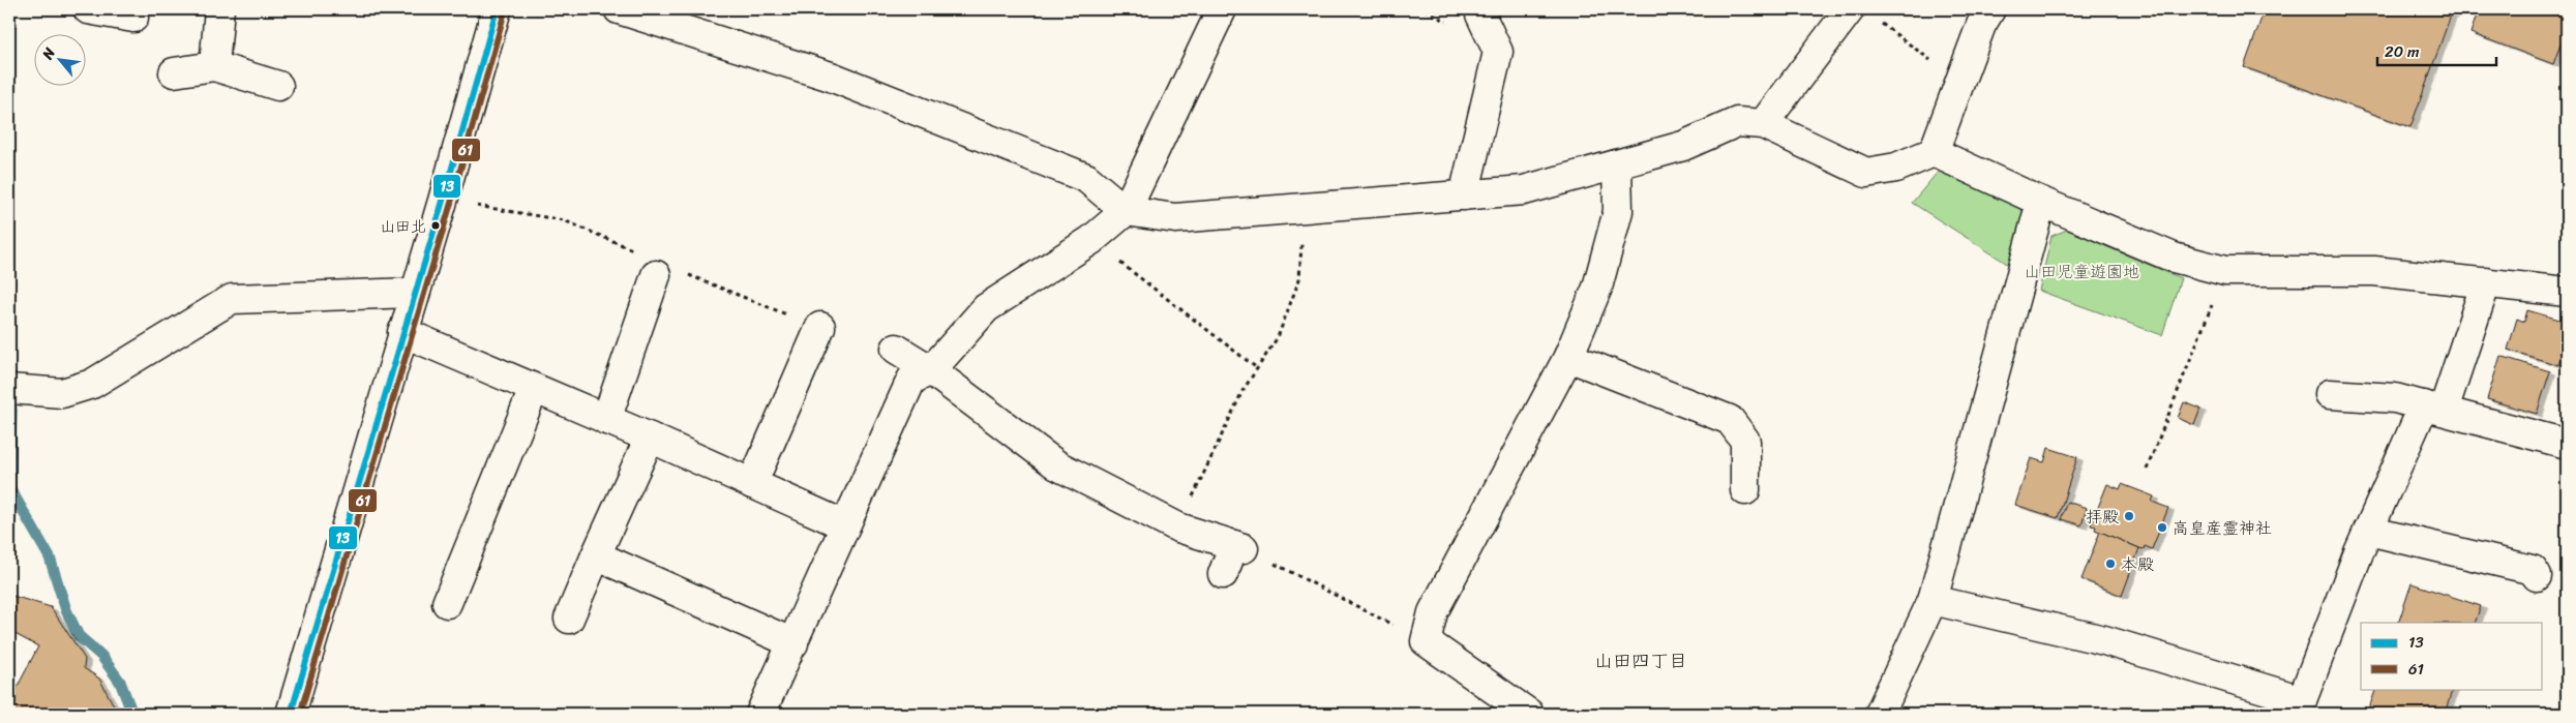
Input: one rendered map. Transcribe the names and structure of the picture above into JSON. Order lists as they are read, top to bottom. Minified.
{"districts":["山田四丁目"],"parks":["山田児童遊園地"],"places":["山田北","拝殿","高皇産霊神社","本殿"],"lines":["transit line 13","transit line 61"],"legend":["13","61"],"scale_bar":"20 m","north":"top left"}
